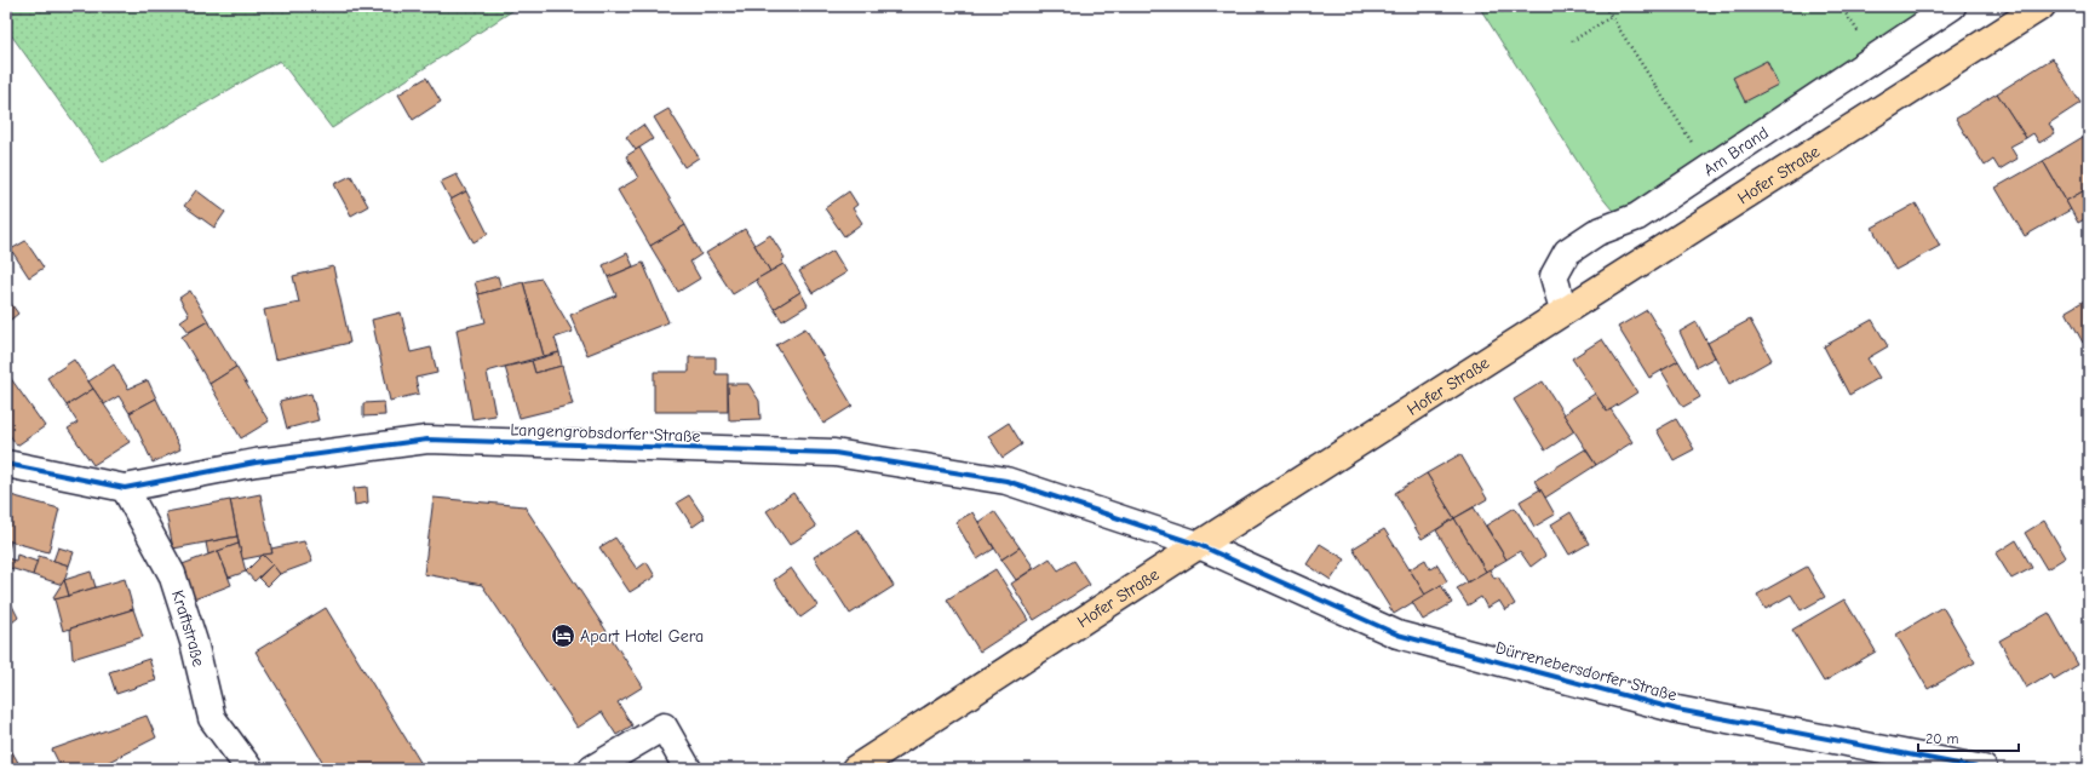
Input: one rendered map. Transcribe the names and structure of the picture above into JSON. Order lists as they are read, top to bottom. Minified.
{"streets":{"main road":["Hofer Straße"],"street":["Am Brand","Langengrobsdorfer Straße","Kraftstraße","Dürrenebersdorfer Straße"]},"crossings":[["Am Brand","Hofer Straße"],["Hofer Straße","Langengrobsdorfer Straße"],["Hofer Straße","Dürrenebersdorfer Straße"],["Langengrobsdorfer Straße","Kraftstraße"],["Langengrobsdorfer Straße","Dürrenebersdorfer Straße"]],"places":{"hotel":["Apart Hotel Gera"]},"scale_bar":"20 m"}
